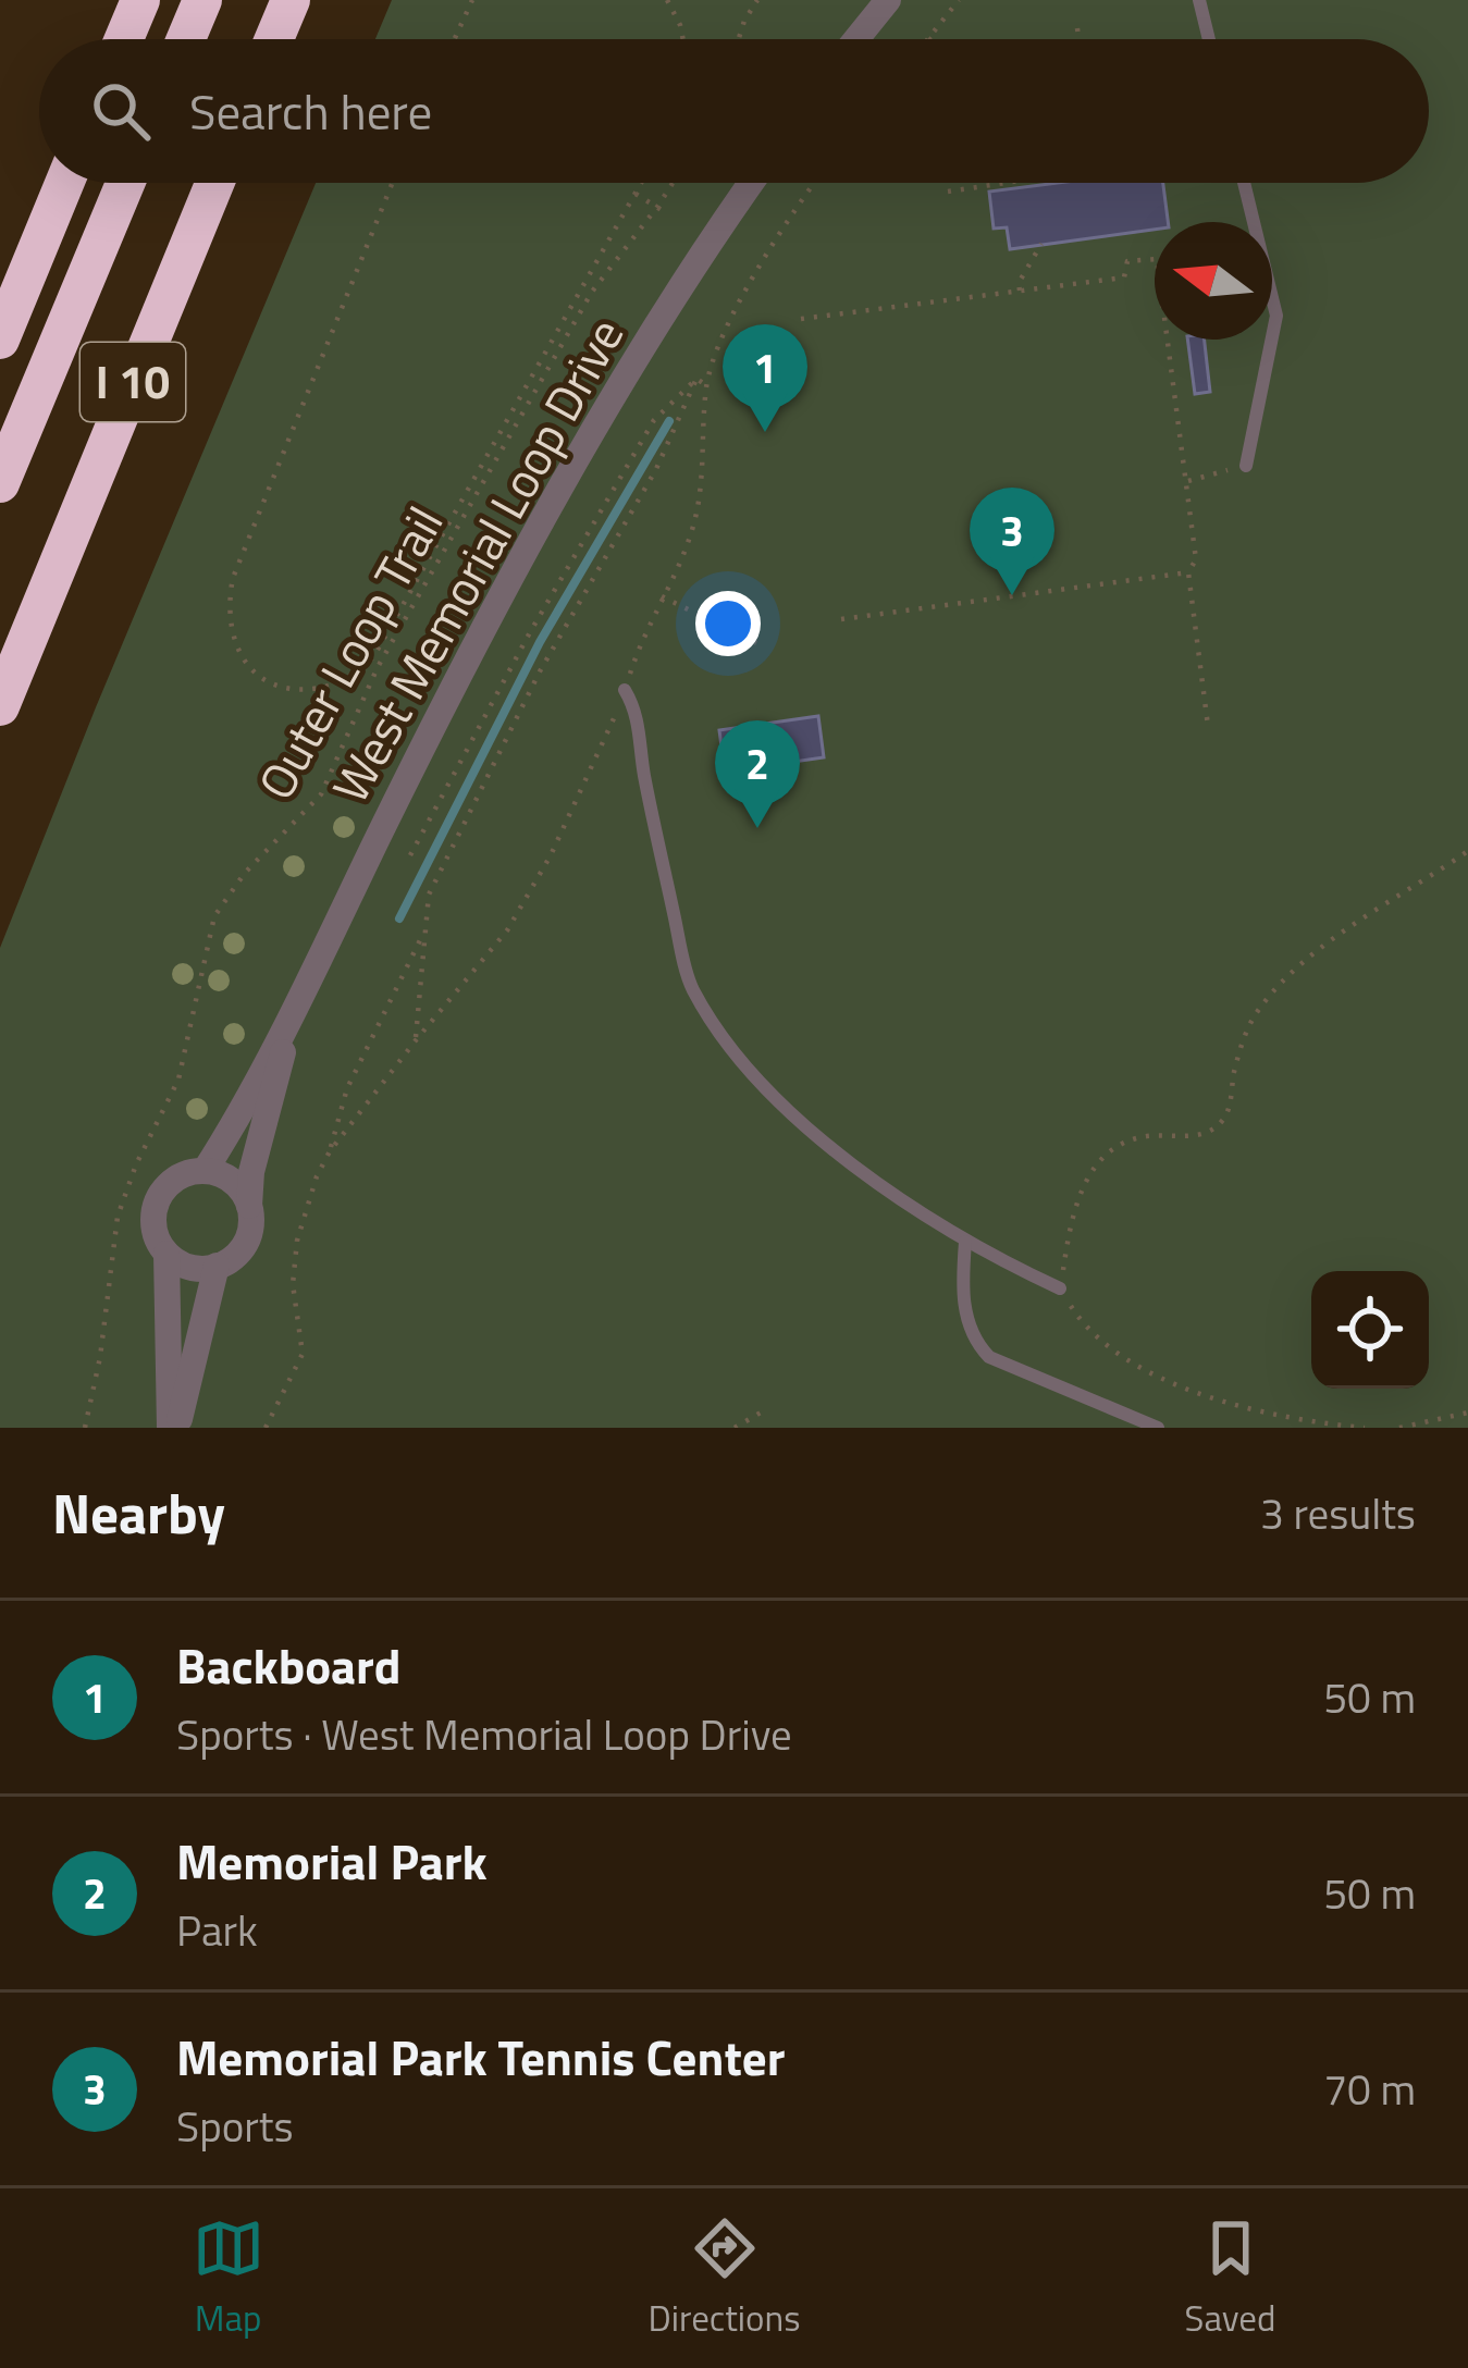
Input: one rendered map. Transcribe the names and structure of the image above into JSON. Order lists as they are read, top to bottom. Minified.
{"streets":{"highway":["I 10"],"street":["West Memorial Loop Drive"],"path":["Outer Loop Trail"]},"north":"left","page":{"search":"Search here","pins":["1","3","2"],"heading":["Nearby","3 results"],"list":[{"mark":"1","name":"Backboard","note":"Sports · West Memorial Loop Drive","value":"50 m"},{"mark":"2","name":"Memorial Park","note":"Park","value":"50 m"},{"mark":"3","name":"Memorial Park Tennis Center","note":"Sports","value":"70 m"}],"nav":["Map","Directions","Saved"]}}
